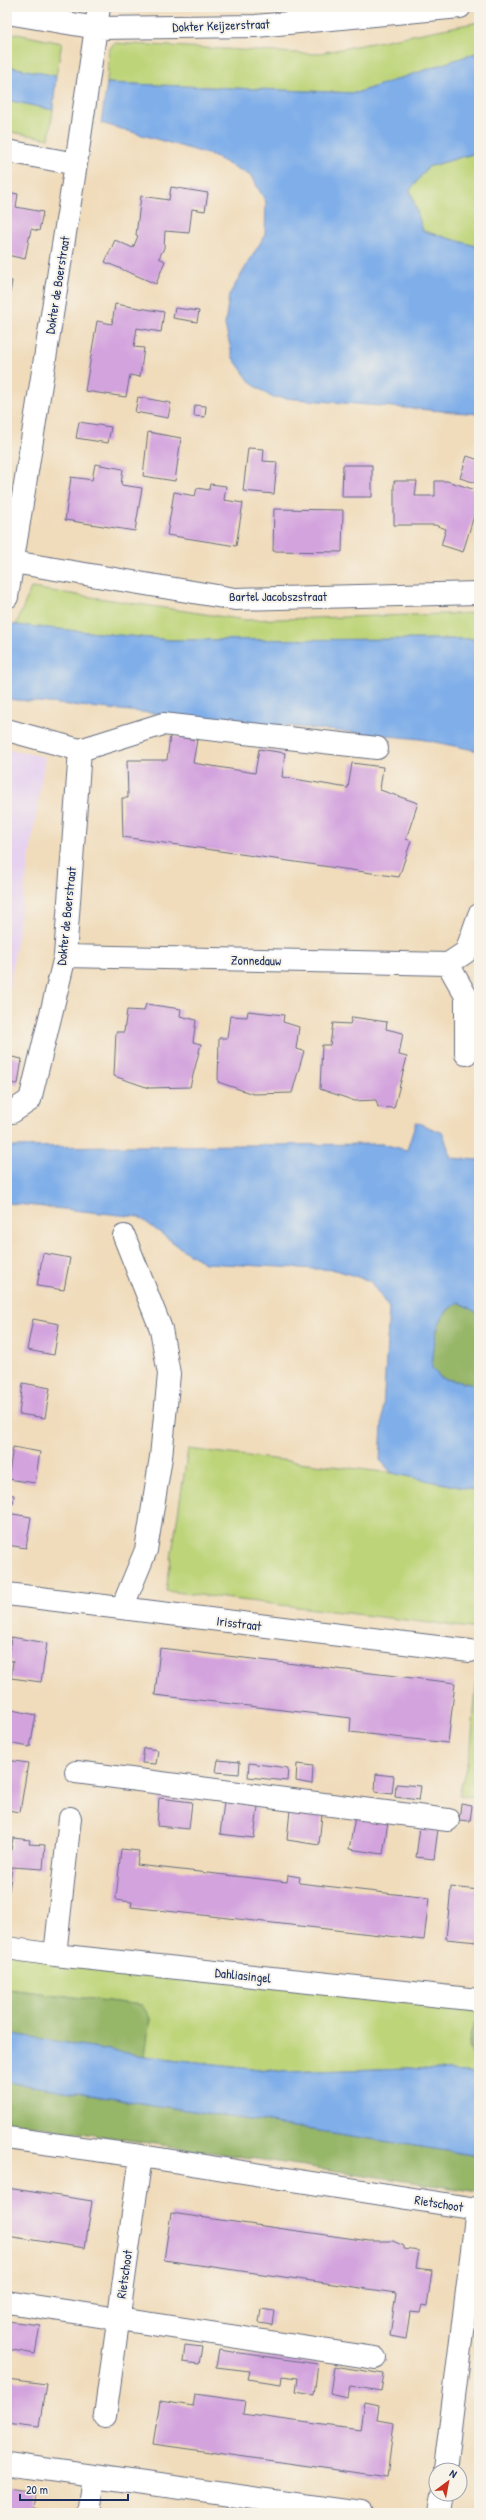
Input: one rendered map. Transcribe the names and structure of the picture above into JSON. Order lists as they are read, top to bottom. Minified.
{"streets":{"street":["Dokter Keijzerstraat","Dokter de Boerstraat","Bartel Jacobszstraat","Zonnedauw","Irisstraat","Dahliasingel","Rietschoot"]},"crossings":[["Dokter Keijzerstraat","Dokter de Boerstraat"],["Dokter de Boerstraat","Bartel Jacobszstraat"],["Dokter de Boerstraat","Zonnedauw"]],"scale_bar":"20 m","north":"top right"}
